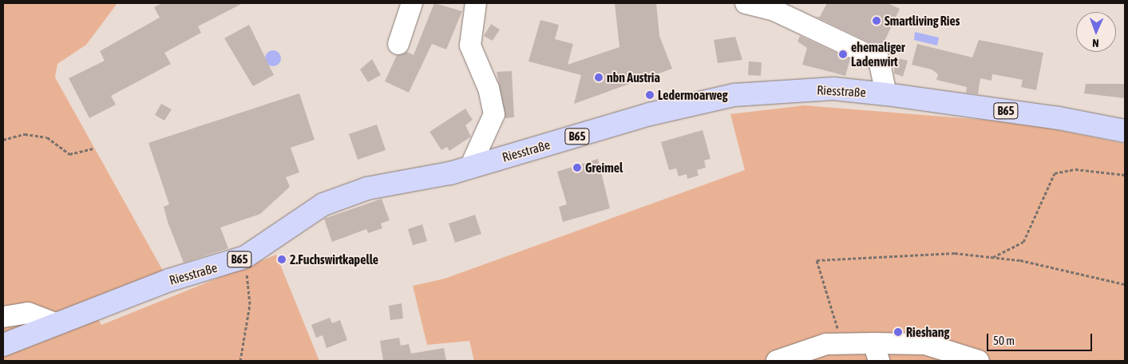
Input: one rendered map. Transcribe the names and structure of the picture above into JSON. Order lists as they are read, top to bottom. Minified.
{"streets":{"main road":["Riesstraße","B65"]},"places":["Smartliving Ries","ehemaliger Ladenwirt","nbn Austria","Ledermoarweg","Greimel","2.Fuchswirtkapelle","Rieshang"],"scale_bar":"50 m","north":"bottom"}
